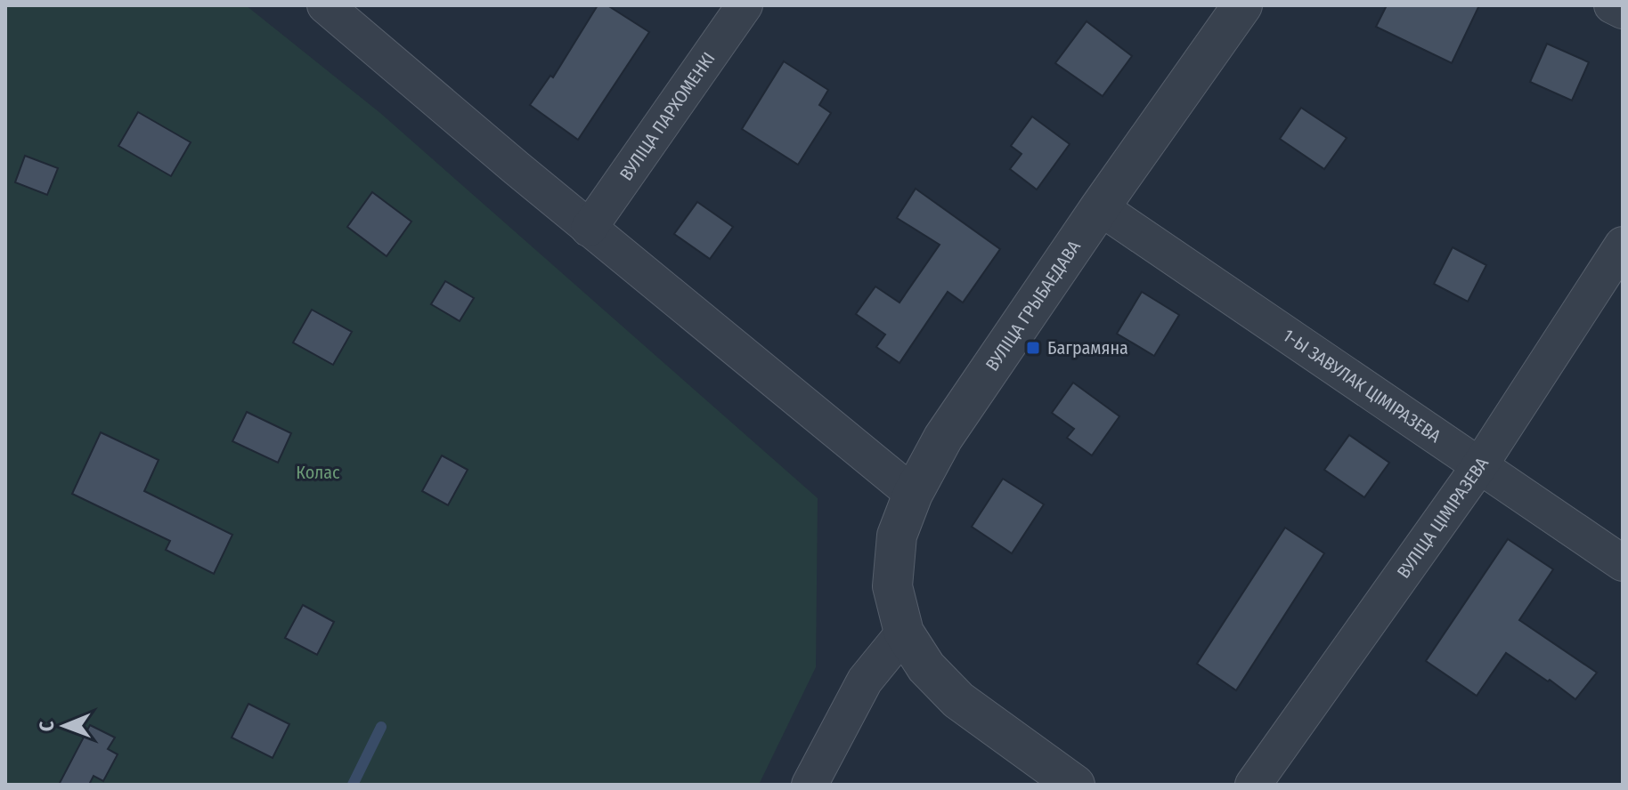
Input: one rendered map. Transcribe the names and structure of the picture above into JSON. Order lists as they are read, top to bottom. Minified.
{"streets":{"street":["ВУЛІЦА ПАРХОМЕНКІ","ВУЛІЦА ГРЫБАЕДАВА","1-Ы ЗАВУЛАК ЦІМІРАЗЕВА","ВУЛІЦА ЦІМІРАЗЕВА"]},"crossings":[["ВУЛІЦА ГРЫБАЕДАВА","1-Ы ЗАВУЛАК ЦІМІРАЗЕВА"],["1-Ы ЗАВУЛАК ЦІМІРАЗЕВА","ВУЛІЦА ЦІМІРАЗЕВА"]],"parks":["Колас"],"places":{"transit":["Баграмяна"]},"north":"left"}
